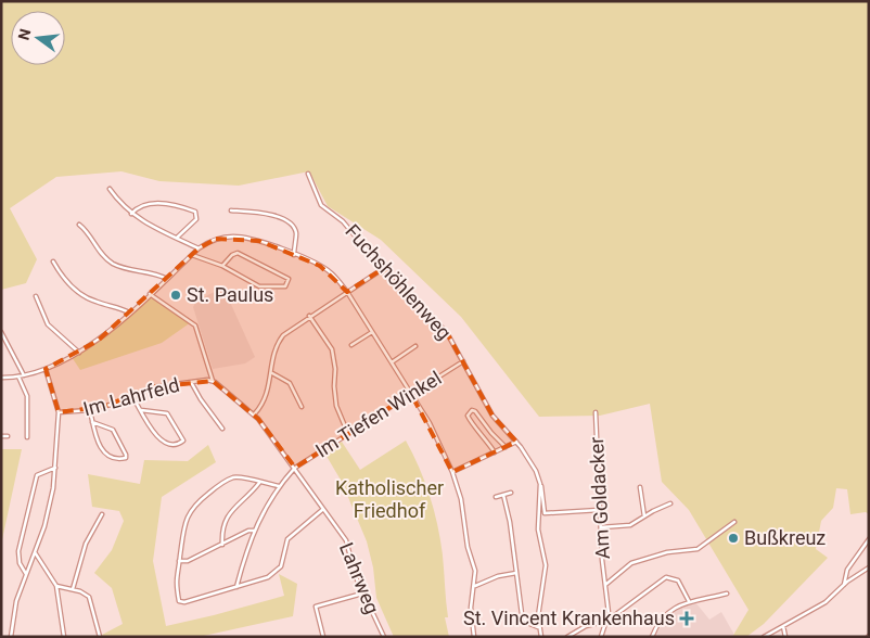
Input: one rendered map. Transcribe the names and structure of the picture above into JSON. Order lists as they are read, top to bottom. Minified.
{"streets":{"street":["Fuchshöhlenweg","Im Lahrfeld","Im Tiefen Winkel","Am Goldacker","Lahrweg"]},"crossings":[["Fuchshöhlenweg","Im Tiefen Winkel"],["Im Tiefen Winkel","Lahrweg"]],"parks":["Katholischer Friedhof"],"places":{"other":["St. Paulus","Bußkreuz"],"health":["St. Vincent Krankenhaus"]},"north":"left"}
